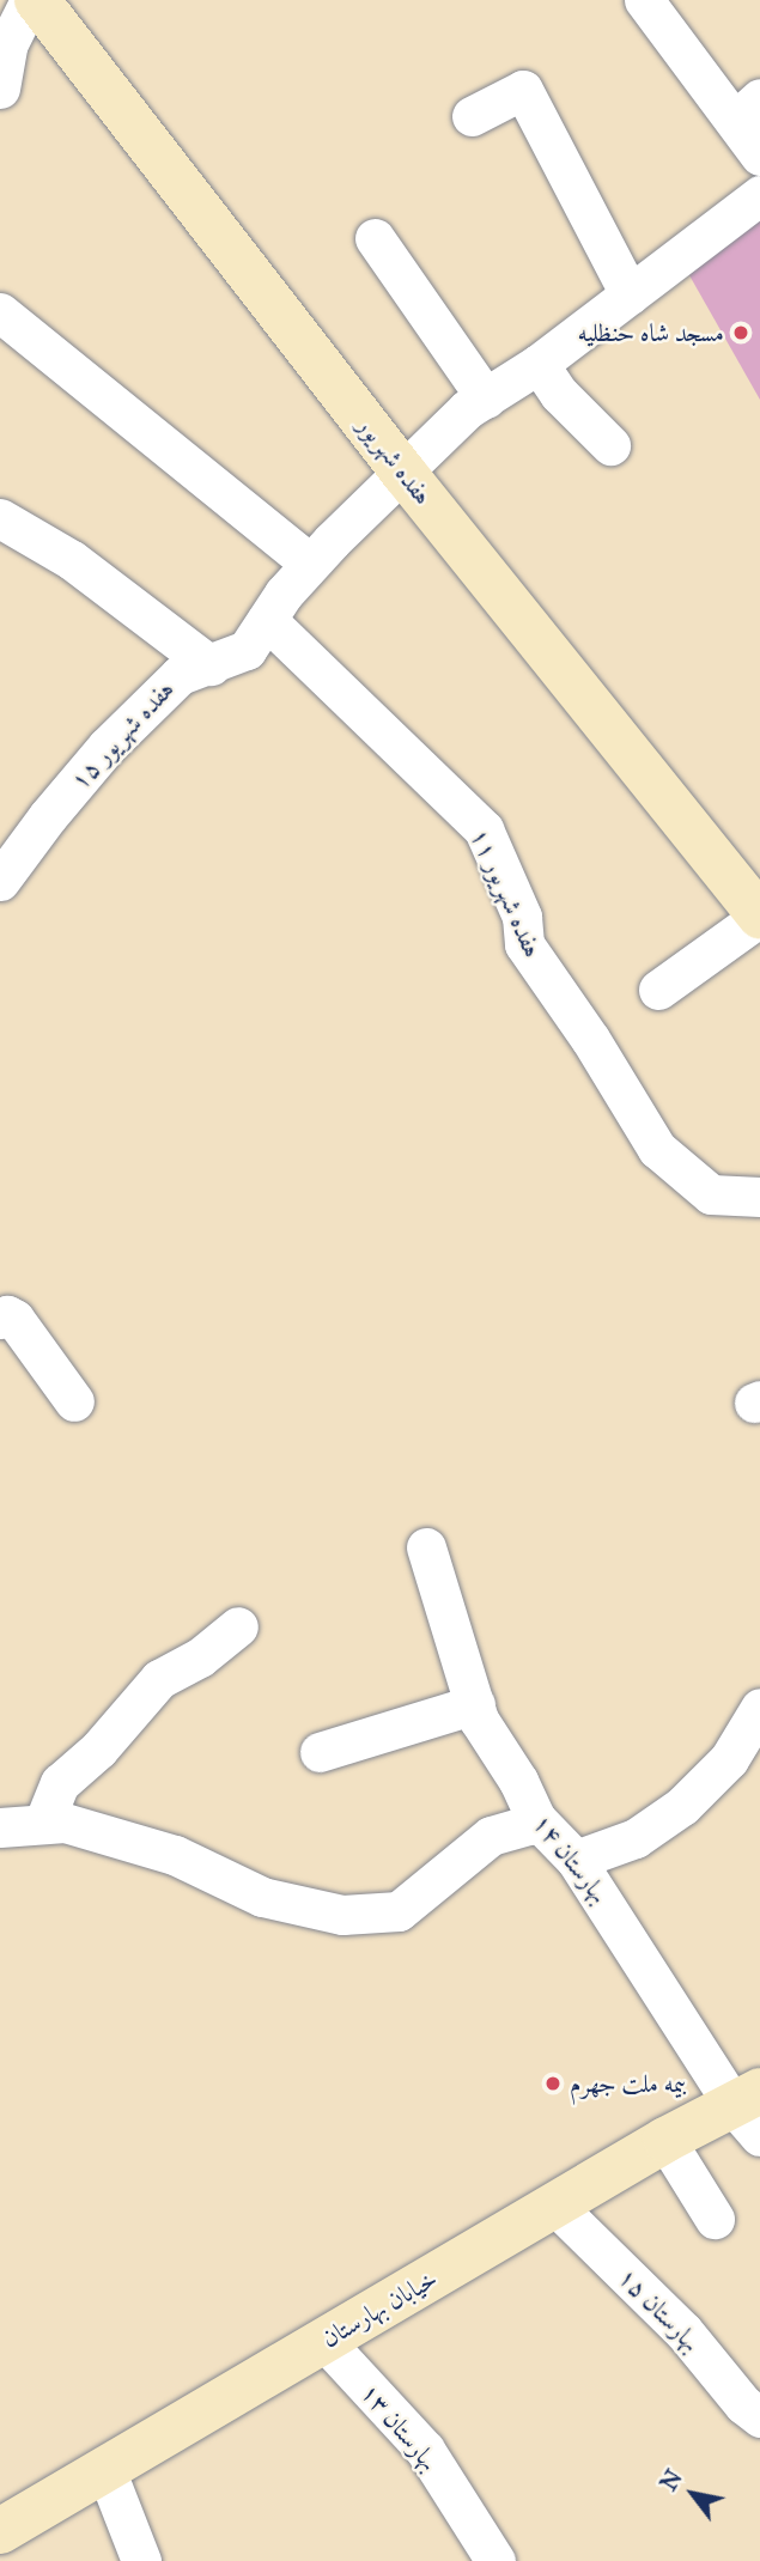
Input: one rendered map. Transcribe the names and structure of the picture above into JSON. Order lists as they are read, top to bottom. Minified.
{"streets":{"main road":["هفده شهریور","خیابان بهارستان"],"street":["هفده شهریور ۱۵","هفده شهریور ۱۱","بهارستان ۱۴","بهارستان ۱۵","بهارستان ۱۳"]},"crossings":[["هفده شهریور","هفده شهریور ۱۵"],["هفده شهریور ۱۵","هفده شهریور ۱۱"],["بهارستان ۱۴","خیابان بهارستان"],["خیابان بهارستان","بهارستان ۱۵"],["خیابان بهارستان","بهارستان ۱۳"]],"places":["مسجد شاه حنظلیه","بیمه ملت جهرم"],"north":"top left"}
